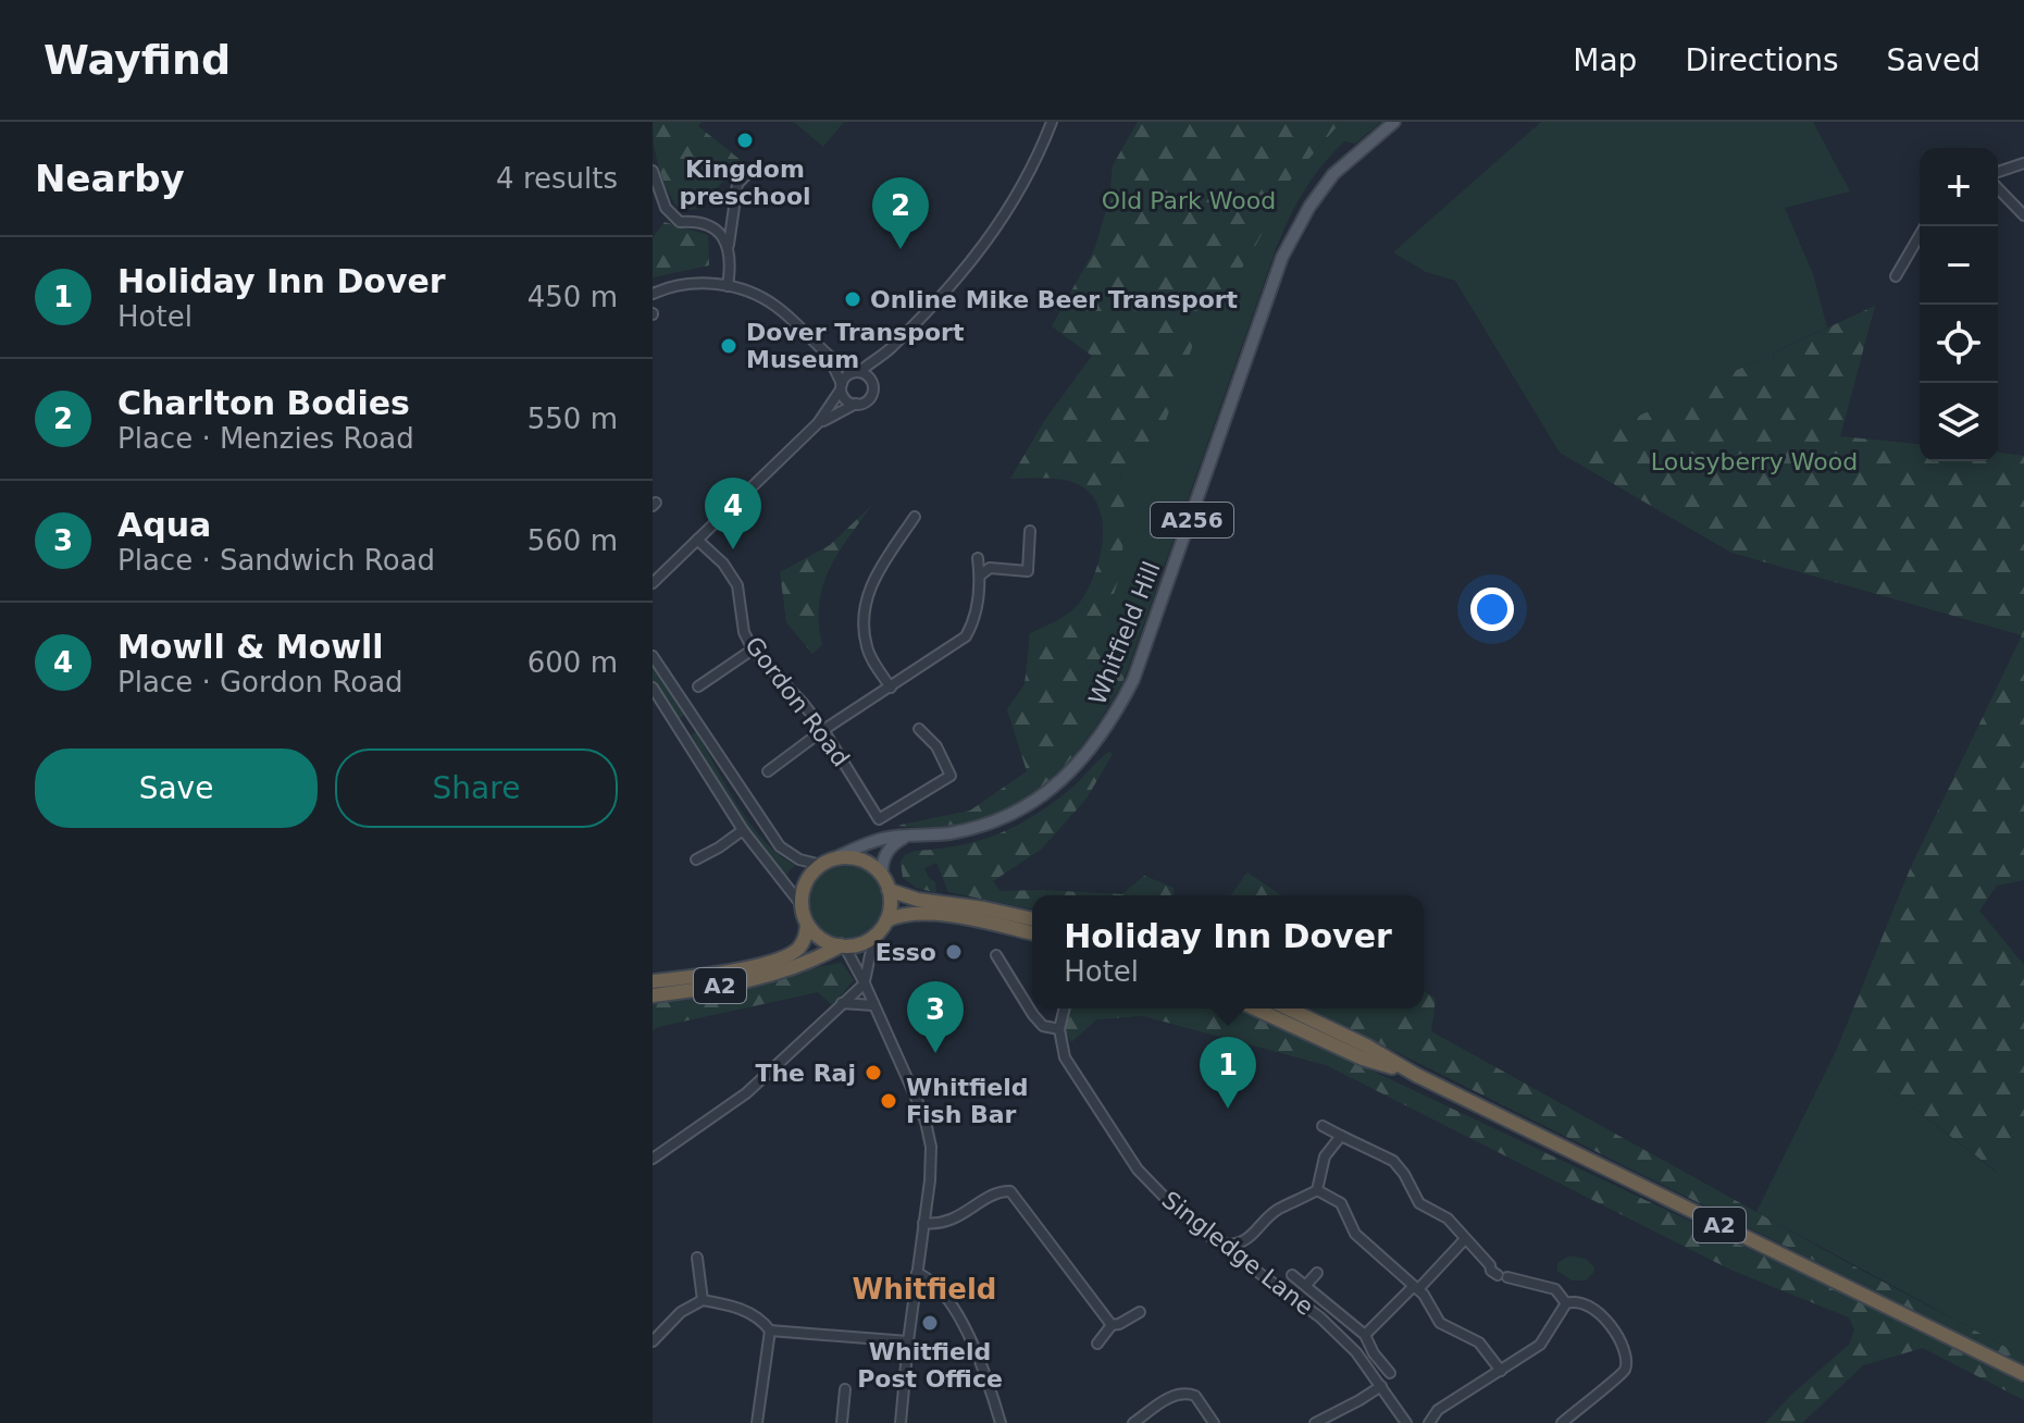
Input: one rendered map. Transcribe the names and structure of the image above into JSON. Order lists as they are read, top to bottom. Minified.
{"streets":{"highway":["A2"],"main road":["A256","Whitfield Hill"],"street":["Gordon Road","Singledge Lane"]},"crossings":[["Whitfield Hill","A2"]],"districts":["Whitfield"],"parks":["Old Park Wood","Lousyberry Wood"],"places":["Kingdom preschool","Online Mike Beer Transport","Dover Transport Museum","Esso","The Raj","Whitfield Fish Bar","Whitfield Post Office"],"page":{"header":"Wayfind","nav":["Map","Directions","Saved"],"heading":["Nearby","4 results"],"map_buttons":["+","−"],"pins":["2","4","3","1"],"list":[{"mark":"1","name":"Holiday Inn Dover","note":"Hotel","value":"450 m"},{"mark":"2","name":"Charlton Bodies","note":"Place · Menzies Road","value":"550 m"},{"mark":"3","name":"Aqua","note":"Place · Sandwich Road","value":"560 m"},{"mark":"4","name":"Mowll & Mowll","note":"Place · Gordon Road","value":"600 m"}],"buttons":["Save","Share"],"popup":["Holiday Inn Dover","Hotel"]}}
